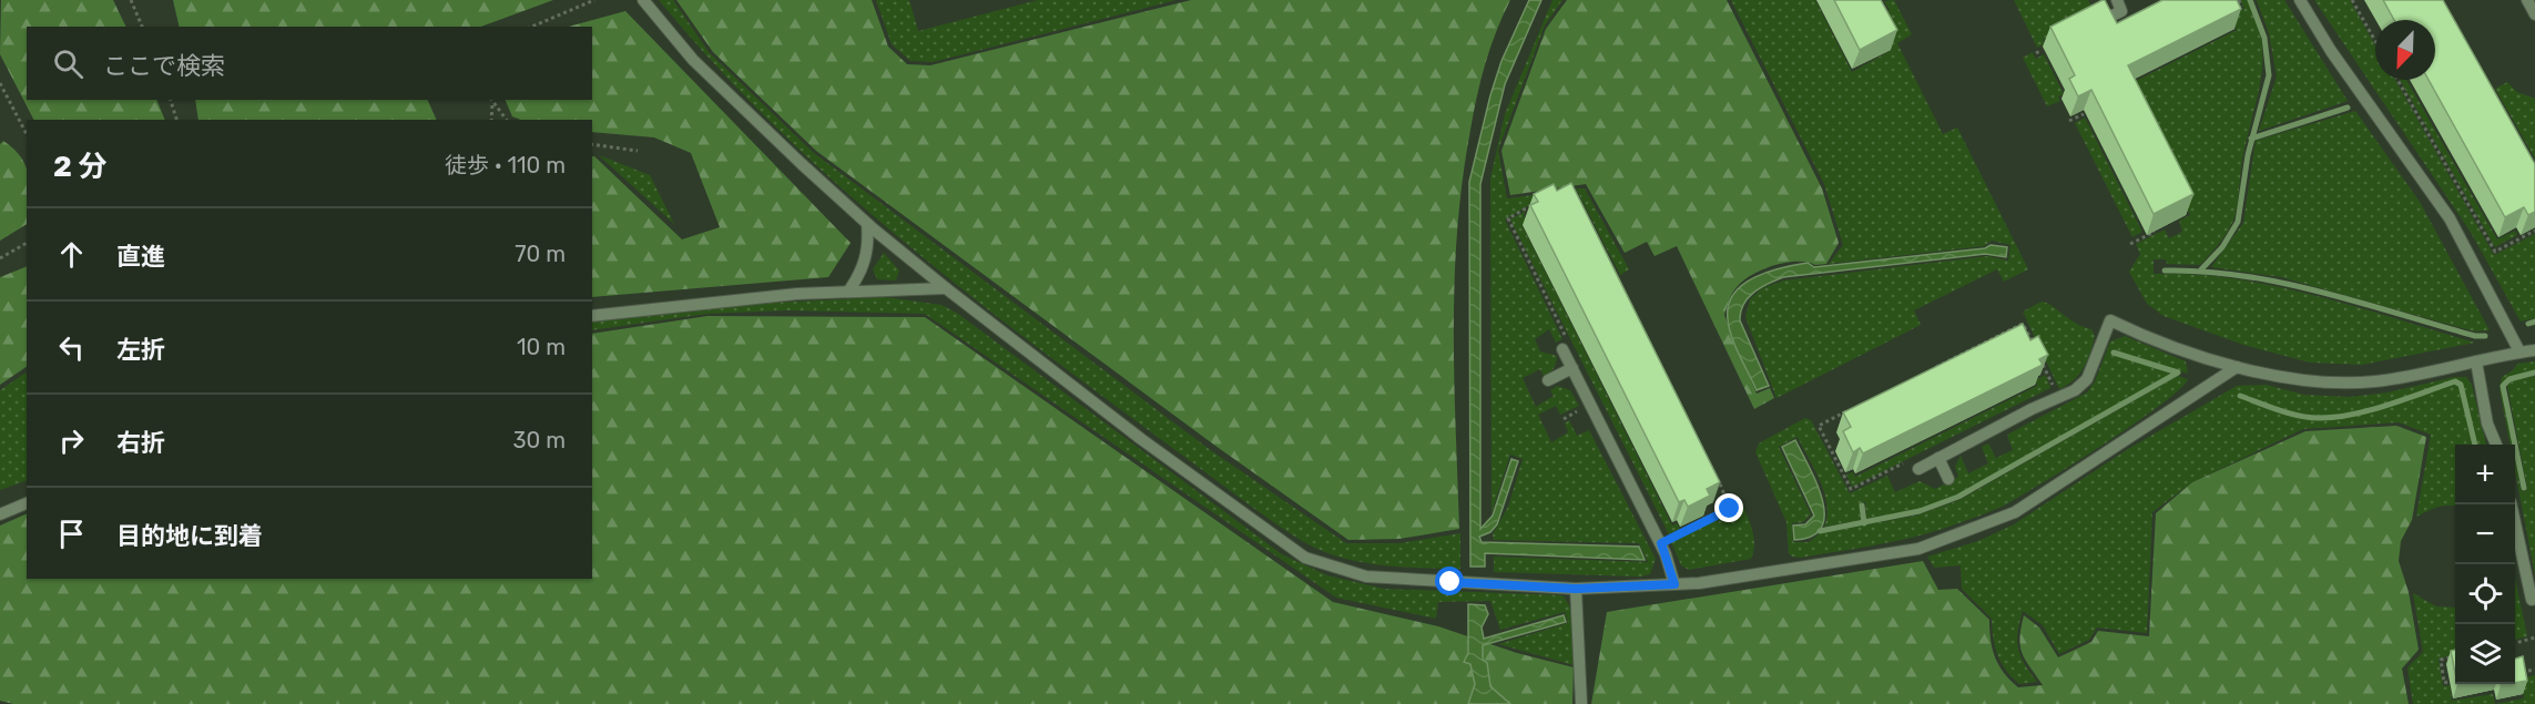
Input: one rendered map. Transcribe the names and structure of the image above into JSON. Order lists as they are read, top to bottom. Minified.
{"north":"bottom left","page":{"search":"ここで検索","heading":["2 分","徒歩 · 110 m"],"list":[["直進","70 m"],["左折","10 m"],["右折","30 m"],"目的地に到着"],"map_buttons":["+","−"]}}
